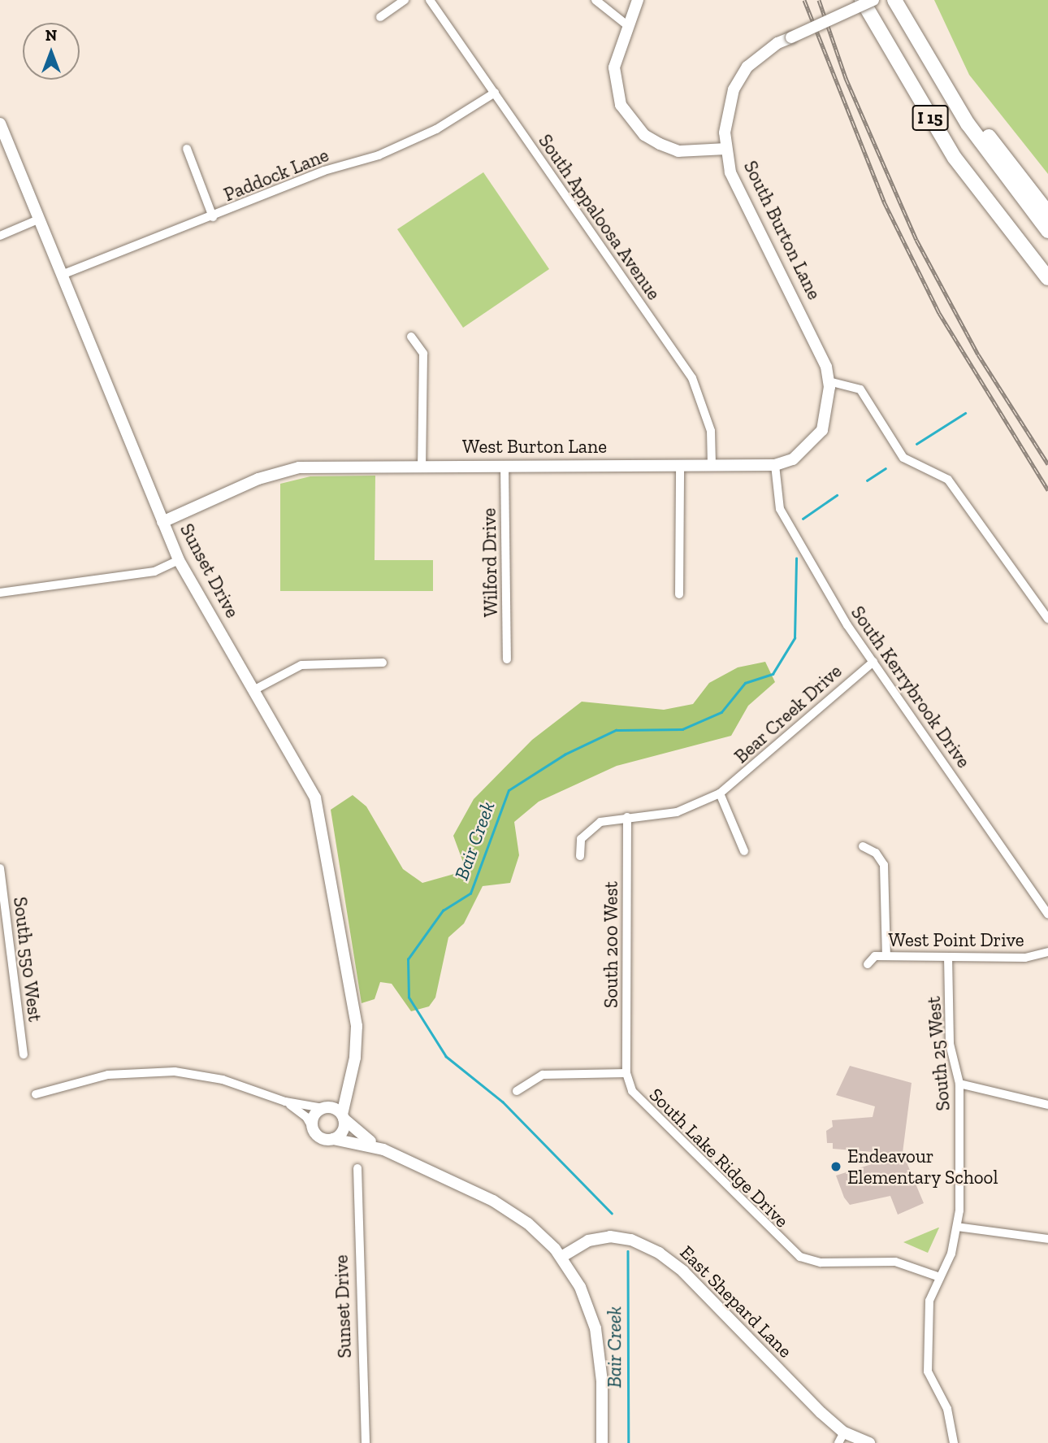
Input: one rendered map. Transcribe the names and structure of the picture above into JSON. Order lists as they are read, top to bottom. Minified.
{"streets":{"highway":["I 15"],"street":["Paddock Lane","South Appaloosa Avenue","South Burton Lane","West Burton Lane","Wilford Drive","Sunset Drive","South Kerrybrook Drive","Bear Creek Drive","West Point Drive","South 200 West","South 550 West","South 25 West","South Lake Ridge Drive","East Shepard Lane"]},"crossings":[["Paddock Lane","South Appaloosa Avenue"],["Paddock Lane","Sunset Drive"],["South Appaloosa Avenue","West Burton Lane"],["South Burton Lane","West Burton Lane"],["West Burton Lane","Wilford Drive"],["West Burton Lane","Sunset Drive"],["West Burton Lane","South Kerrybrook Drive"],["South Kerrybrook Drive","Bear Creek Drive"],["Bear Creek Drive","South 200 West"],["West Point Drive","South 25 West"],["South 200 West","South Lake Ridge Drive"],["South 25 West","South Lake Ridge Drive"]],"water":["Bair Creek"],"places":["Endeavour Elementary School"],"north":"top"}
